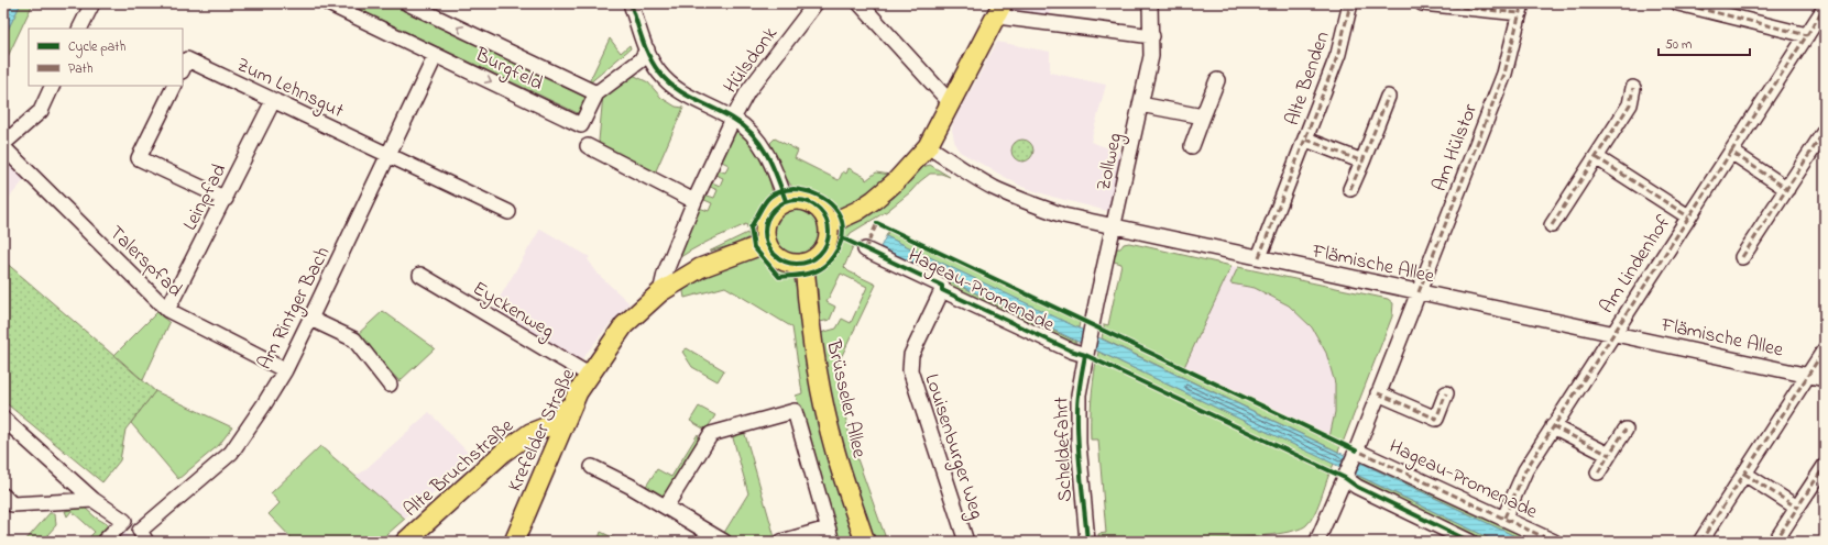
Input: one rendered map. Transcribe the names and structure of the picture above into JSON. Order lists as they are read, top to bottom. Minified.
{"streets":{"main road":["Brüsseler Allee","Krefelder Straße","Alte Bruchstraße"],"street":["Hülsdonk","Burgfeld","Alte Benden","Zum Lehnsgut","Am Hülstor","Zollweg","Leinpfad","Talerspfad","Flämische Allee","Am Lindenhof","Hageau-Promenade","Am Rintger Bach","Eyckenweg","Louisenburger Weg","Scheldefahrt"]},"crossings":[["Hülsdonk","Krefelder Straße"],["Burgfeld","Am Rintger Bach"],["Alte Benden","Flämische Allee"],["Zum Lehnsgut","Leinpfad"],["Zum Lehnsgut","Am Rintger Bach"],["Am Hülstor","Flämische Allee"],["Am Hülstor","Hageau-Promenade"],["Zollweg","Flämische Allee"],["Zollweg","Scheldefahrt"],["Leinpfad","Talerspfad"],["Talerspfad","Am Rintger Bach"],["Flämische Allee","Am Lindenhof"],["Flämische Allee","Scheldefahrt"],["Am Lindenhof","Hageau-Promenade"],["Hageau-Promenade","Louisenburger Weg"],["Hageau-Promenade","Scheldefahrt"],["Eyckenweg","Krefelder Straße"],["Brüsseler Allee","Krefelder Straße"],["Krefelder Straße","Alte Bruchstraße"]],"legend":["Cycle path","Path"],"scale_bar":"50 m"}
